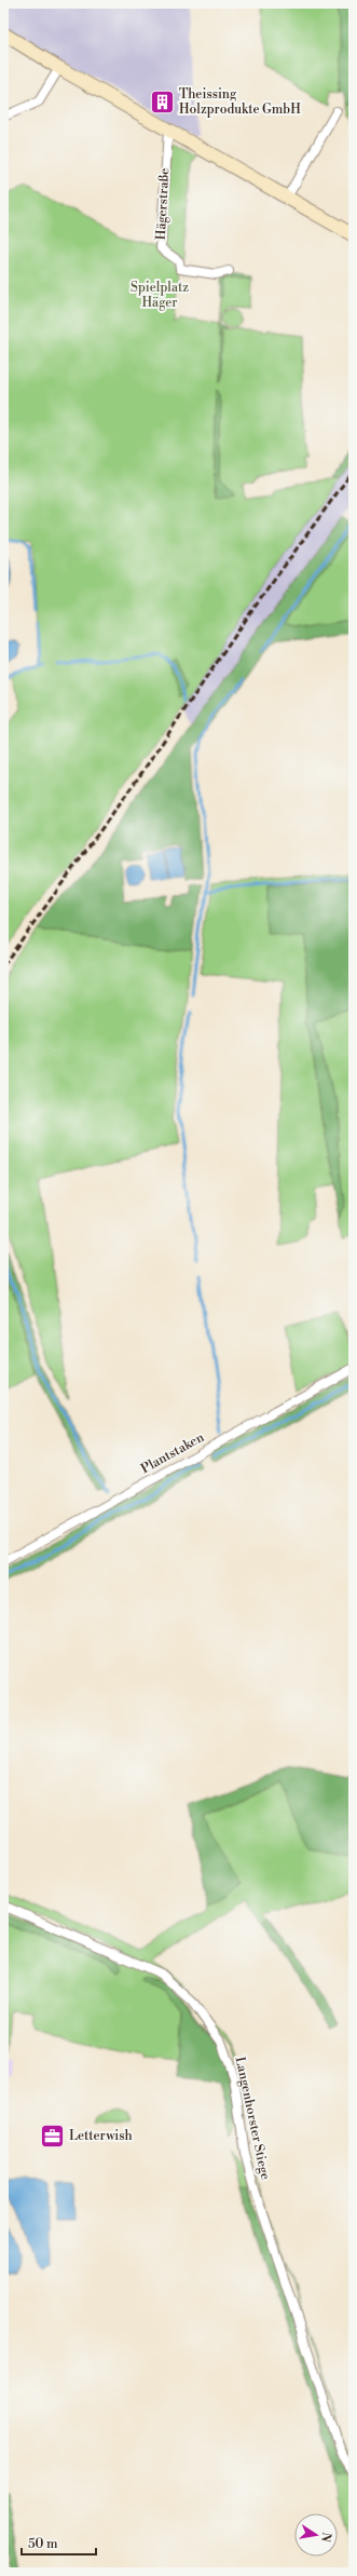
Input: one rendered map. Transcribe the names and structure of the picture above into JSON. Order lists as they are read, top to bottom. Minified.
{"streets":{"street":["Hägerstraße","Plantstaken","Langenhorster Stiege"]},"parks":["Spielplatz Häger"],"places":{"building":["Theissing Holzprodukte GmbH"],"office":["Letterwish"]},"scale_bar":"50 m","north":"right"}
